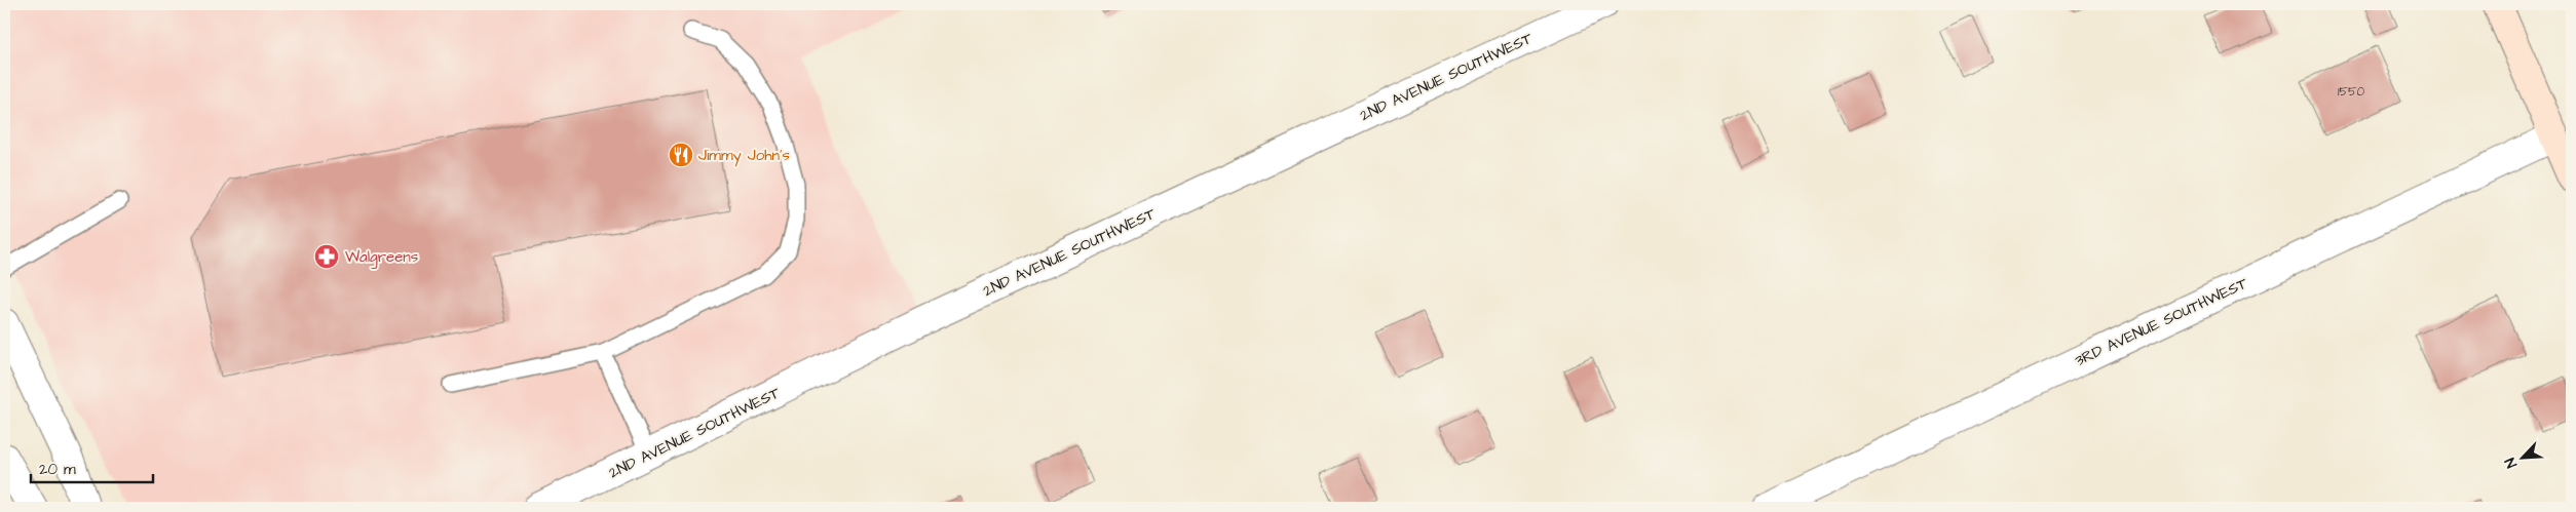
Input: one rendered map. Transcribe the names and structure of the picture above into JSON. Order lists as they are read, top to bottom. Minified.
{"streets":{"street":["2ND AVENUE SOUTHWEST","3RD AVENUE SOUTHWEST"]},"places":{"restaurant":["Jimmy John's"],"pharmacy":["Walgreens"]},"house_numbers":["1550"],"scale_bar":"20 m","north":"bottom left"}
